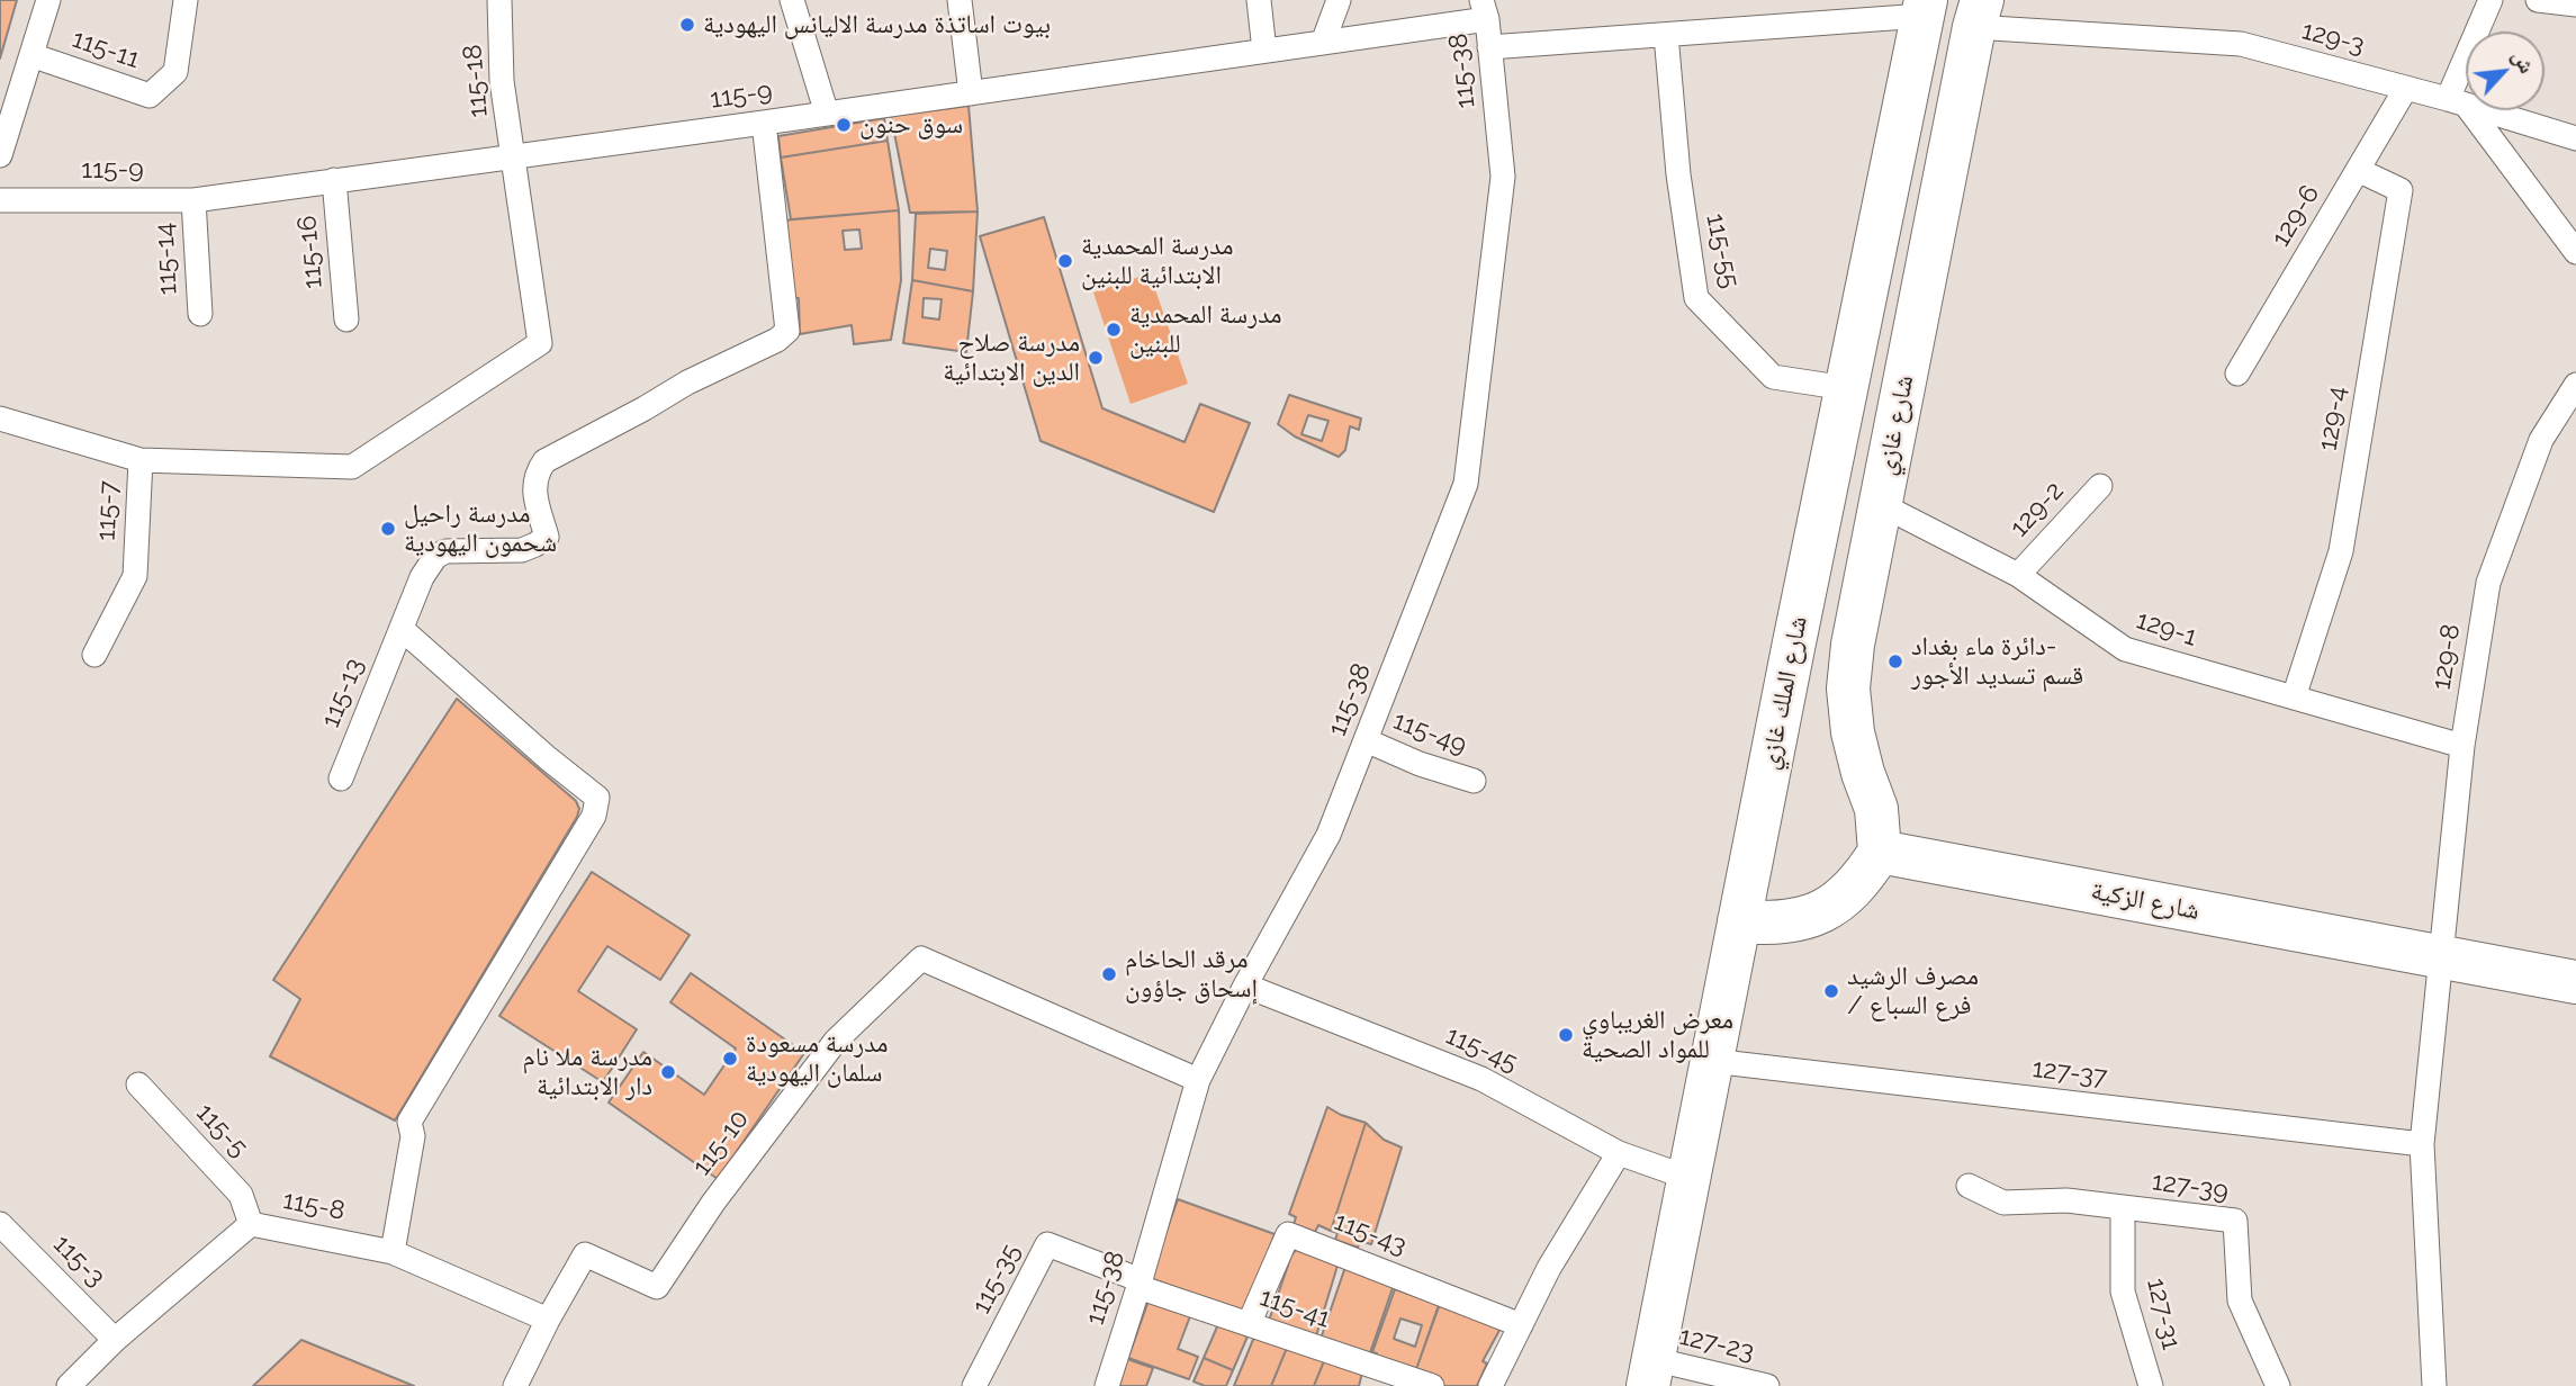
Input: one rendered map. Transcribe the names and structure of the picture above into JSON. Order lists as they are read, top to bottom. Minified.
{"streets":{"street":["شارع غازي","شارع الملك غازي","شارع الزكية"],"lane":["129-3","115-11","115-38","115-18","115-9","129-6","115-55","115-16","115-14","129-4","129-2","115-7","129-1","129-8","115-13","115-49","115-45","127-37","115-5","115-10","127-39","115-8","115-43","115-3","115-35","115-41","127-31","127-23"]},"crossings":[["129-3","129-6"],["129-3","شارع غازي"],["115-38","115-9"],["115-38","115-49"],["115-38","115-45"],["115-38","115-10"],["115-38","115-35"],["115-38","115-41"],["115-18","115-9"],["115-18","115-7"],["115-9","115-16"],["115-9","115-14"],["115-9","115-13"],["129-6","129-4"],["115-55","شارع الملك غازي"],["129-4","129-1"],["شارع غازي","129-1"],["شارع غازي","شارع الزكية"],["129-2","129-1"],["129-1","129-8"],["129-8","شارع الزكية"],["شارع الملك غازي","115-45"],["شارع الملك غازي","127-37"],["شارع الملك غازي","127-23"],["115-5","115-8"],["115-10","115-8"],["127-39","127-31"],["115-8","115-3"],["115-43","115-41"],["115-35","115-41"]],"places":["بيوت اساتذة مدرسة الاليانس اليهودية","سوق حنون","مدرسة المحمدية الابتدائية للبنين","مدرسة المحمدية للبنين","مدرسة صلاح الدين الابتدائية","مدرسة راحيل شحمون اليهودية","دائرة ماء بغداد- قسم تسديد الأجور","مرقد الحاخام إسحاق جاؤون","مصرف الرشيد / فرع السباع","معرض الغريباوي للمواد الصحية","مدرسة مسعودة سلمان اليهودية","مدرسة ملا نام دار الابتدائية"],"north":"top right"}
